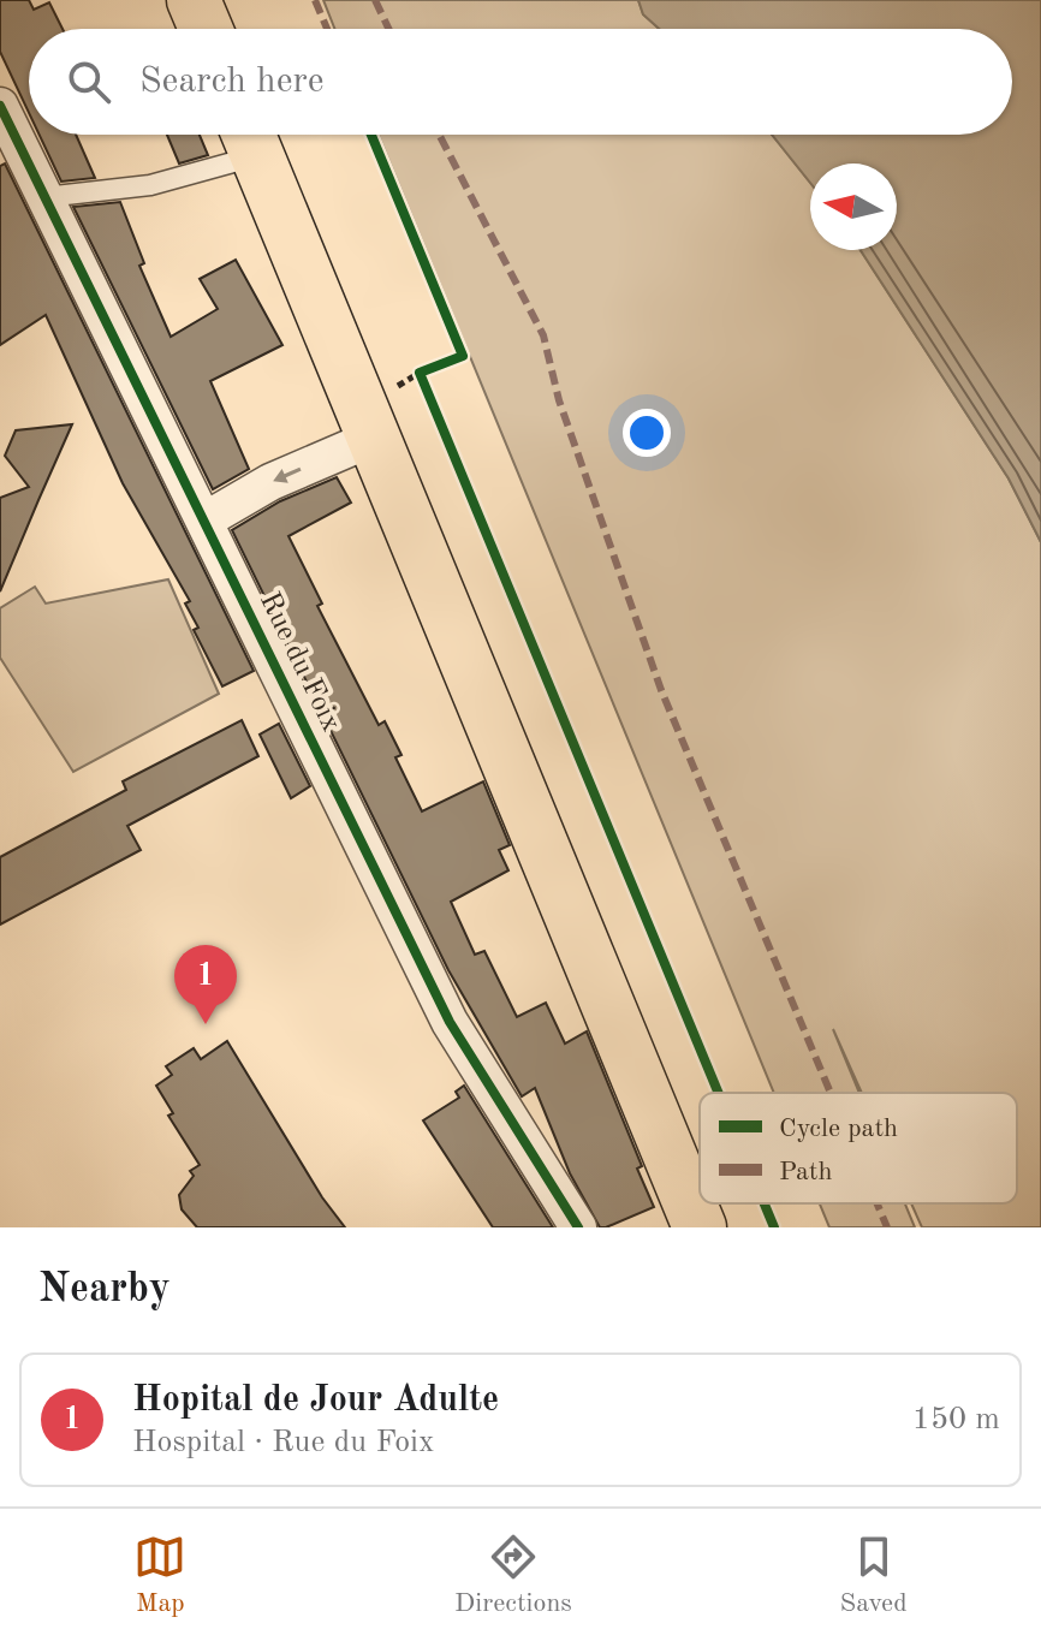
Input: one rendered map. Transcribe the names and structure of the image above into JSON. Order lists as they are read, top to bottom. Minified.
{"streets":{"street":["Rue du Foix"]},"legend":["Cycle path","Path"],"north":"left","page":{"search":"Search here","pins":"1","heading":"Nearby","list":[{"mark":"1","name":"Hopital de Jour Adulte","note":"Hospital · Rue du Foix","value":"150 m"}],"nav":["Map","Directions","Saved"]}}
